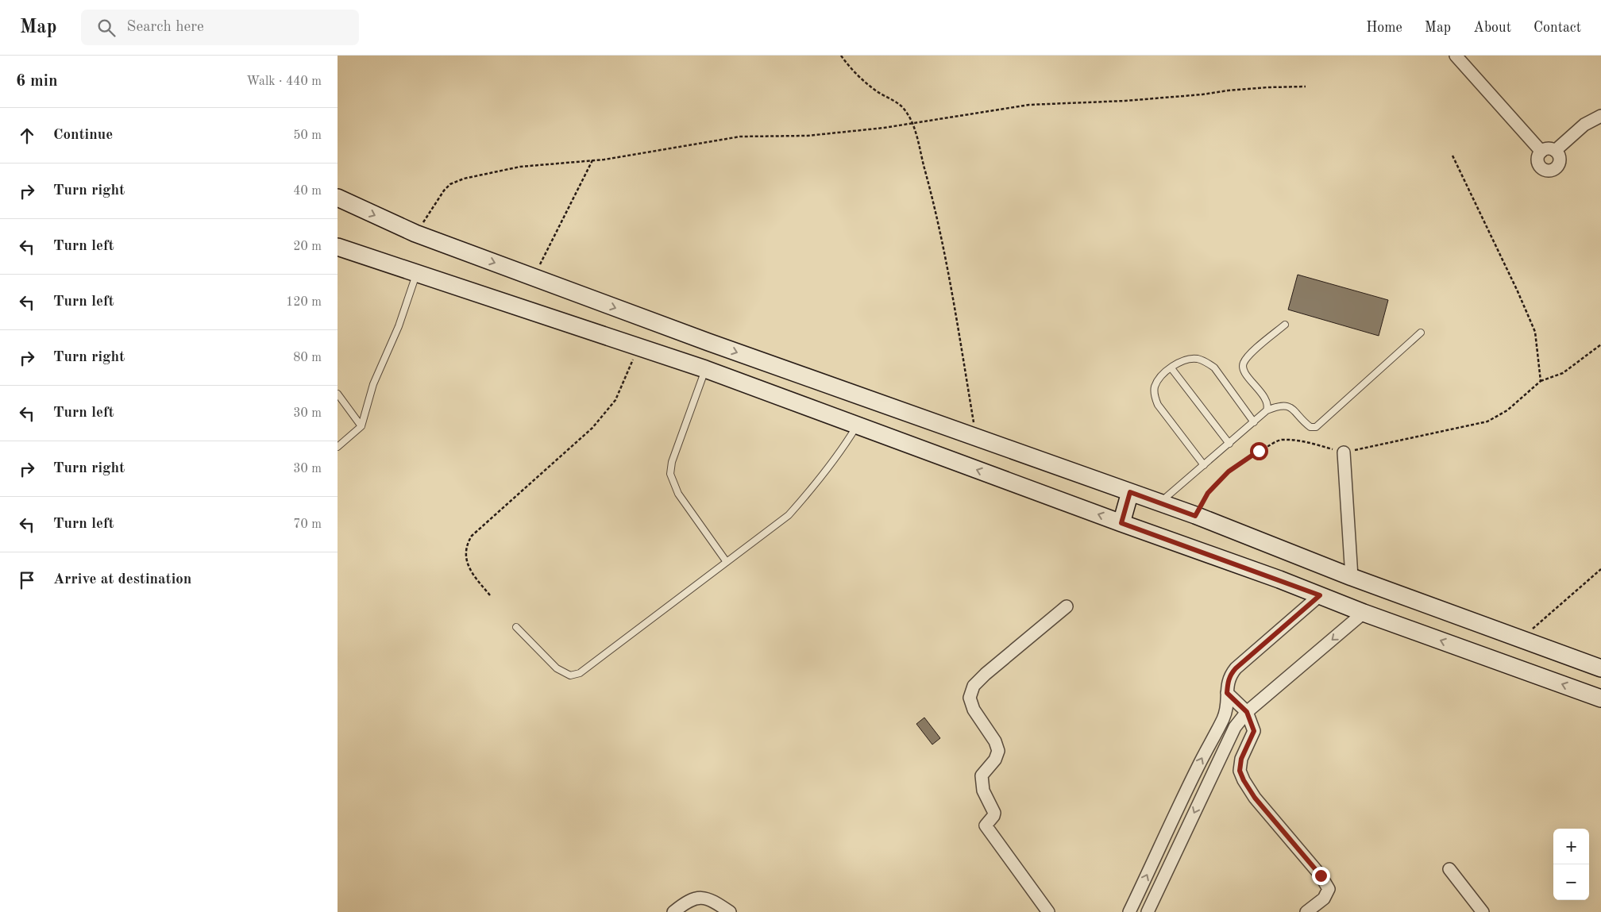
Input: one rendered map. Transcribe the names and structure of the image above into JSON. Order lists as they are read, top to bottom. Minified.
{"page":{"header":"Map","search":"Search here","nav":["Home","Map","About","Contact"],"heading":["6 min","Walk · 440 m"],"list":[["Continue","50 m"],["Turn right","40 m"],["Turn left","20 m"],["Turn left","120 m"],["Turn right","80 m"],["Turn left","30 m"],["Turn right","30 m"],["Turn left","70 m"],"Arrive at destination"],"map_buttons":["+","−"]}}
